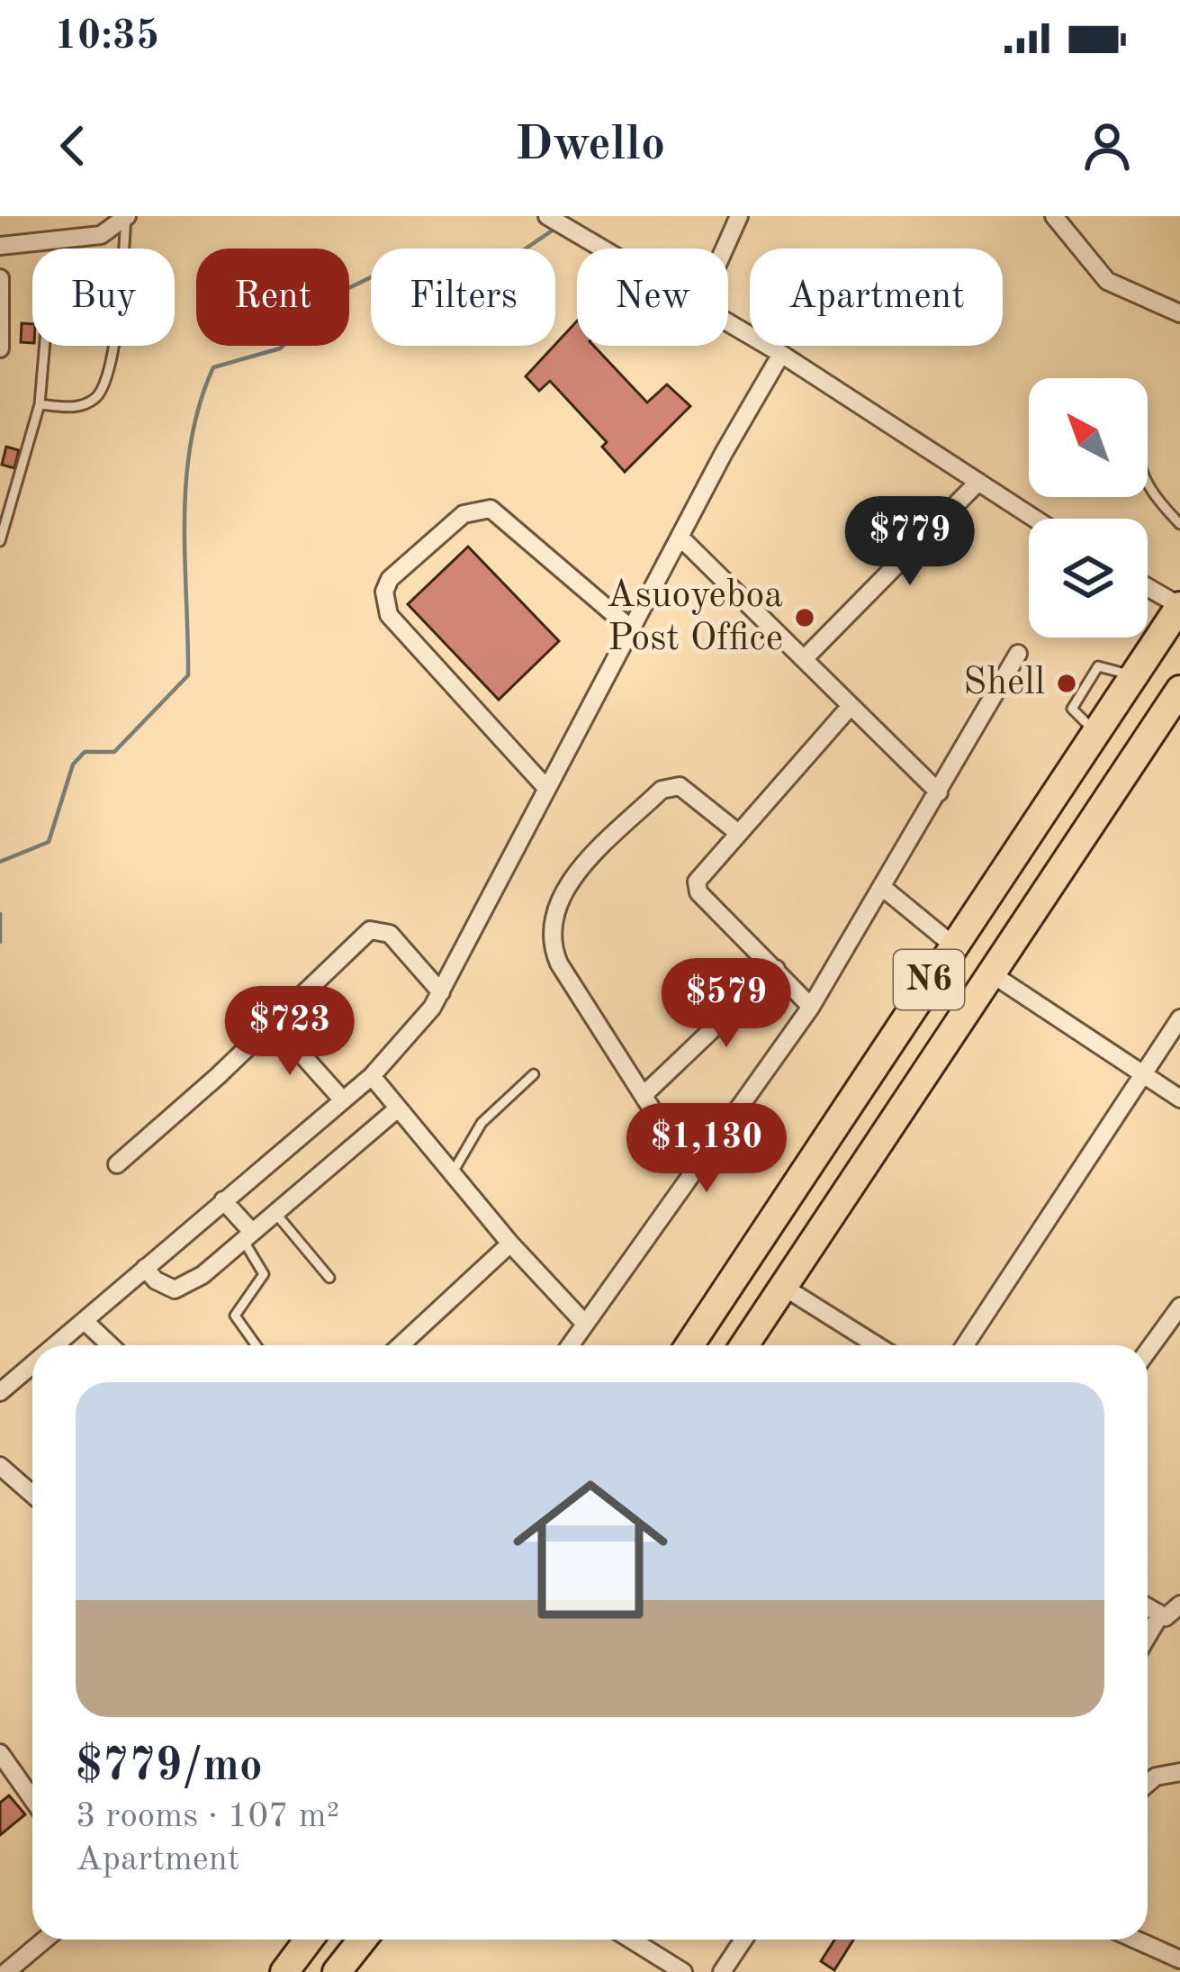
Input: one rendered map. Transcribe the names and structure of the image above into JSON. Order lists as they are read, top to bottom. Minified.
{"streets":{"main road":["N6"]},"places":["Asuoyeboa Post Office","Shell"],"north":"top left","page":{"status":"10:35","header":"Dwello","chip":["Buy","Rent","Filters","New","Apartment"],"price":["$779","$579","$723","$1,130"],"list":[{"name":"$779/mo","note":"3 rooms · 107 m² · Apartment"}]}}
